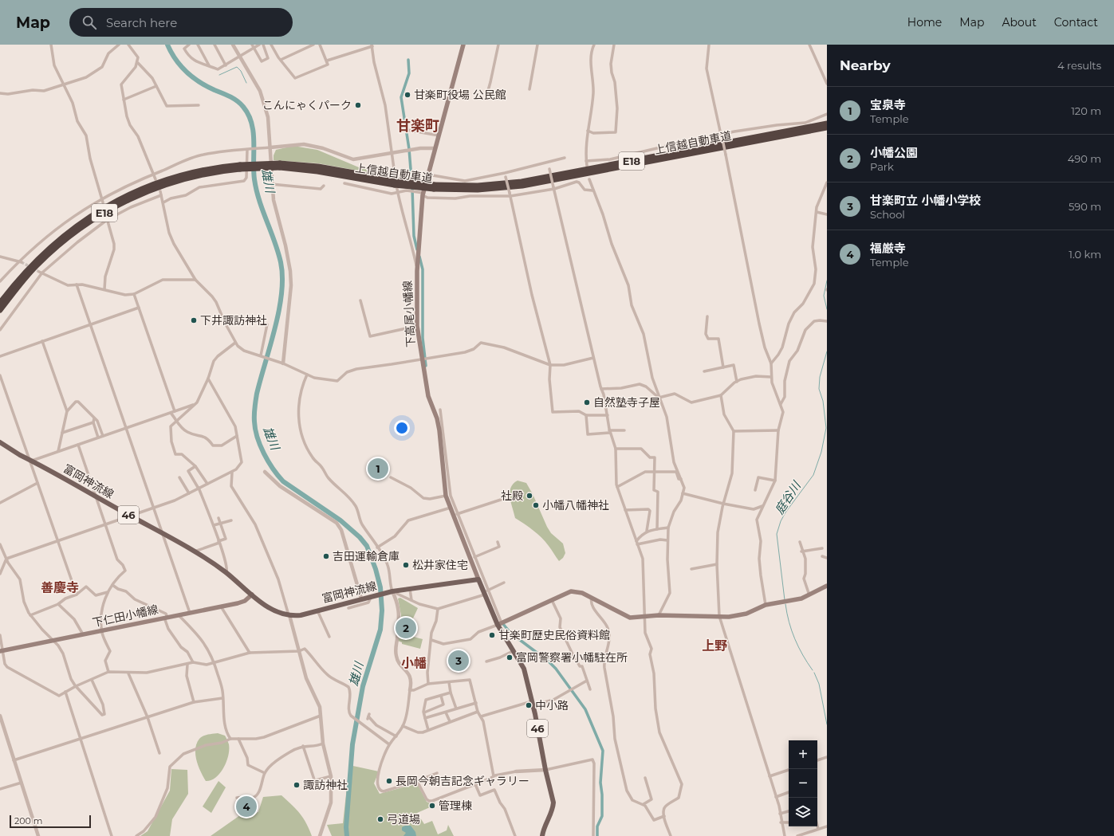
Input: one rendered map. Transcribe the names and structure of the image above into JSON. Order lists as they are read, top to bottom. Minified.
{"streets":{"highway":["上信越自動車道","E18"],"main road":["下高尾小幡線","富岡神流線","46","下仁田小幡線"]},"crossings":[["下高尾小幡線","富岡神流線"],["下高尾小幡線","46"],["富岡神流線","46"],["富岡神流線","下仁田小幡線"]],"districts":["甘楽町","善慶寺","上野","小幡"],"water":["雄川","庭谷川"],"places":["甘楽町役場 公民館","こんにゃくパーク","下井諏訪神社","自然塾寺子屋","社殿","小幡八幡神社","吉田運輸倉庫","松井家住宅","甘楽町歴史民俗資料館","富岡警察署小幡駐在所","中小路","長岡今朝吉記念ギャラリー","諏訪神社","管理棟","弓道場"],"scale_bar":"200 m","page":{"header":"Map","search":"Search here","nav":["Home","Map","About","Contact"],"heading":["Nearby","4 results"],"list":[{"mark":"1","name":"宝泉寺","note":"Temple","value":"120 m"},{"mark":"2","name":"小幡公園","note":"Park","value":"490 m"},{"mark":"3","name":"甘楽町立 小幡小学校","note":"School","value":"590 m"},{"mark":"4","name":"福厳寺","note":"Temple","value":"1.0 km"}],"pins":["1","2","3","4"],"map_buttons":["+","−"],"scale":"200 m"}}
